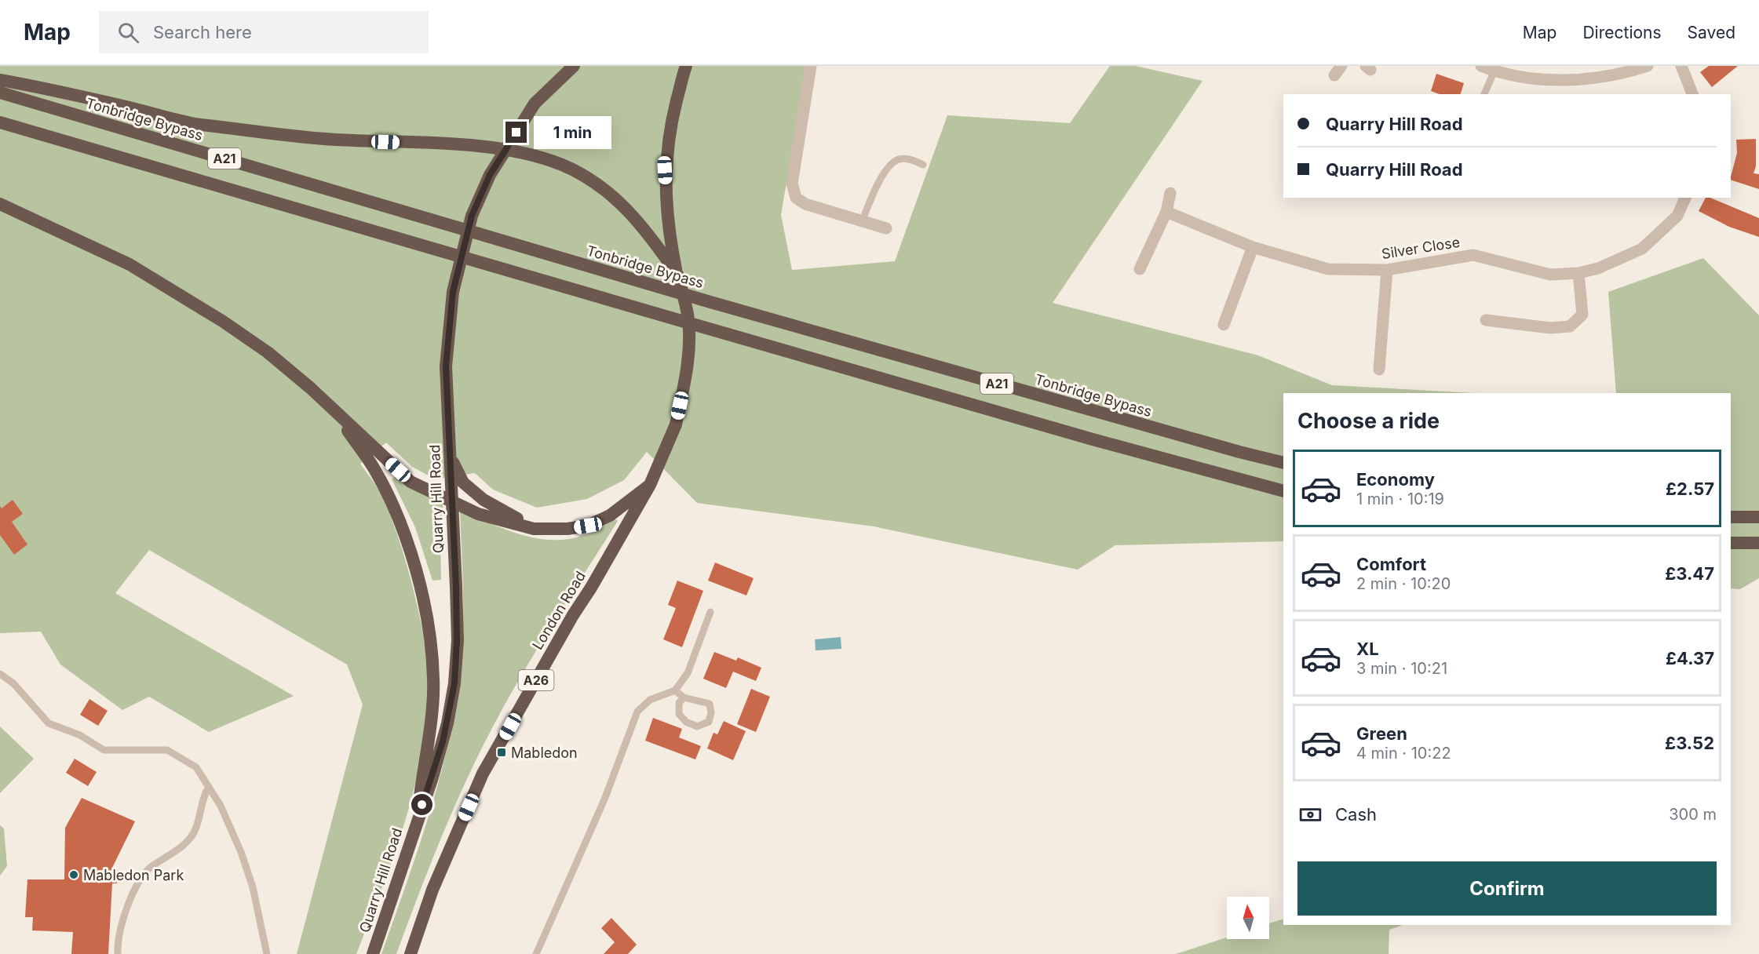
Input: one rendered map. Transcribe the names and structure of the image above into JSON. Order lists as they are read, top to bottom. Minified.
{"streets":{"highway":["Tonbridge Bypass","A21","Quarry Hill Road","London Road","A26"],"street":["Silver Close"]},"crossings":[["London Road","A26"]],"places":{"transit":["Mabledon"],"other":["Mabledon Park"]},"north":"top","page":{"header":"Map","search":"Search here","nav":["Map","Directions","Saved"],"banner":["Quarry Hill Road","Quarry Hill Road"],"bubble":"1 min","heading":"Choose a ride","list":[{"name":"Economy","note":"1 min · 10:19","value":"£2.57"},{"name":"Comfort","note":"2 min · 10:20","value":"£3.47"},{"name":"XL","note":"3 min · 10:21","value":"£4.37"},{"name":"Green","note":"4 min · 10:22","value":"£3.52"}],"pay":["Cash","300 m"],"buttons":"Confirm"}}
